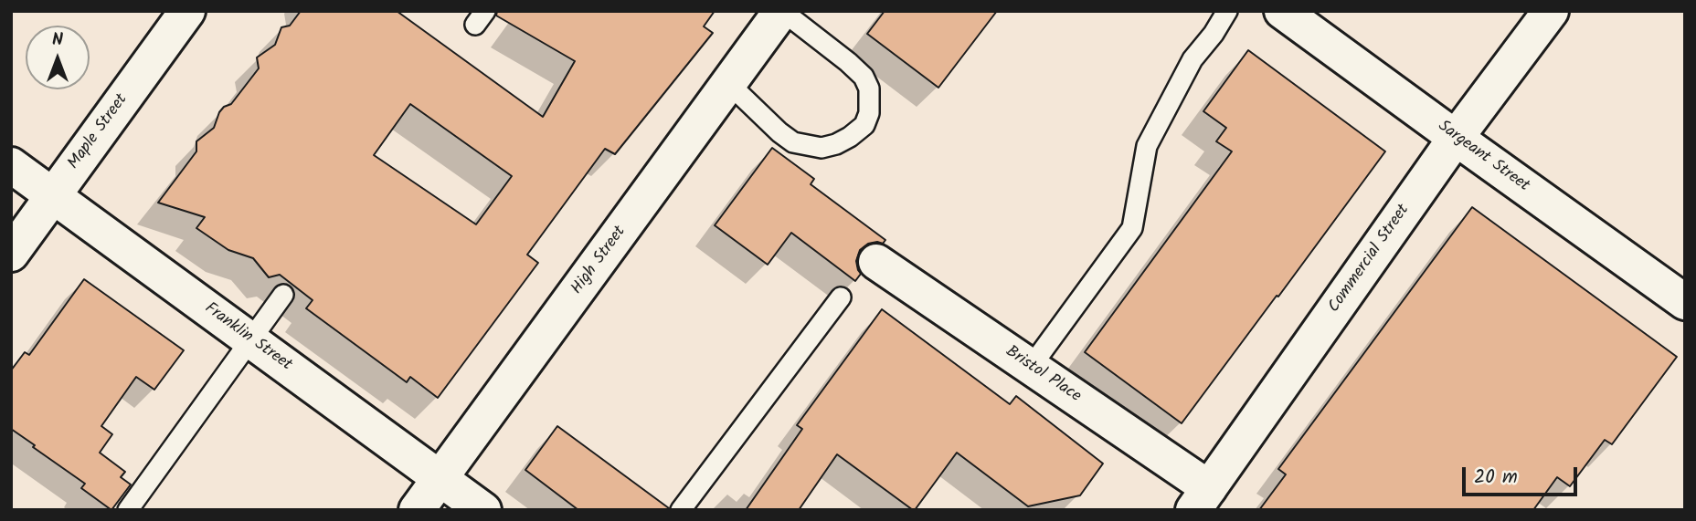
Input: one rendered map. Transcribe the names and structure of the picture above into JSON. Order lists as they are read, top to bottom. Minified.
{"streets":{"street":["Maple Street","Sargeant Street","Commercial Street","High Street","Franklin Street","Bristol Place"]},"crossings":[["Maple Street","Franklin Street"],["Sargeant Street","Commercial Street"],["Commercial Street","Bristol Place"],["High Street","Franklin Street"]],"scale_bar":"20 m","north":"top"}
